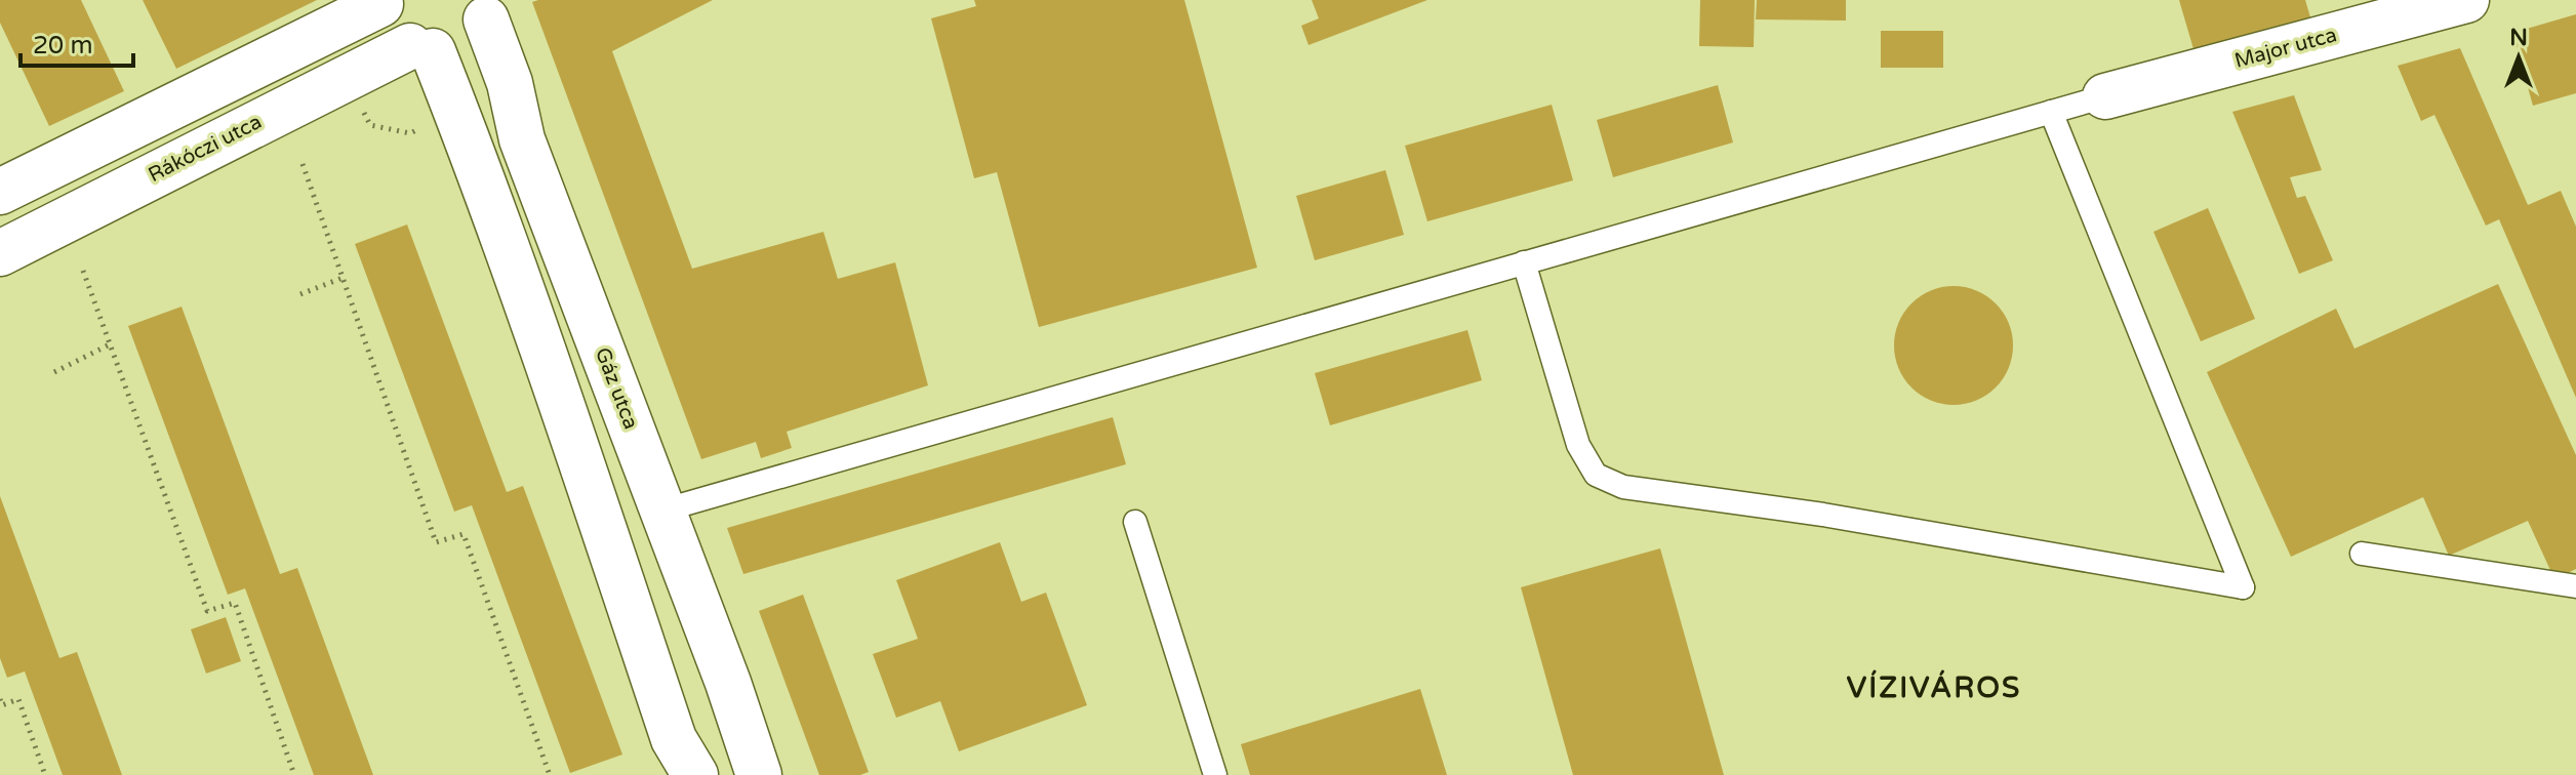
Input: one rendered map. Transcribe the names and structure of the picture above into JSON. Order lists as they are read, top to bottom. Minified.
{"streets":{"street":["Major utca","Rákóczi utca","Gáz utca"]},"crossings":[["Rákóczi utca","Gáz utca"]],"districts":["VÍZIVÁROS"],"scale_bar":"20 m","north":"top"}
